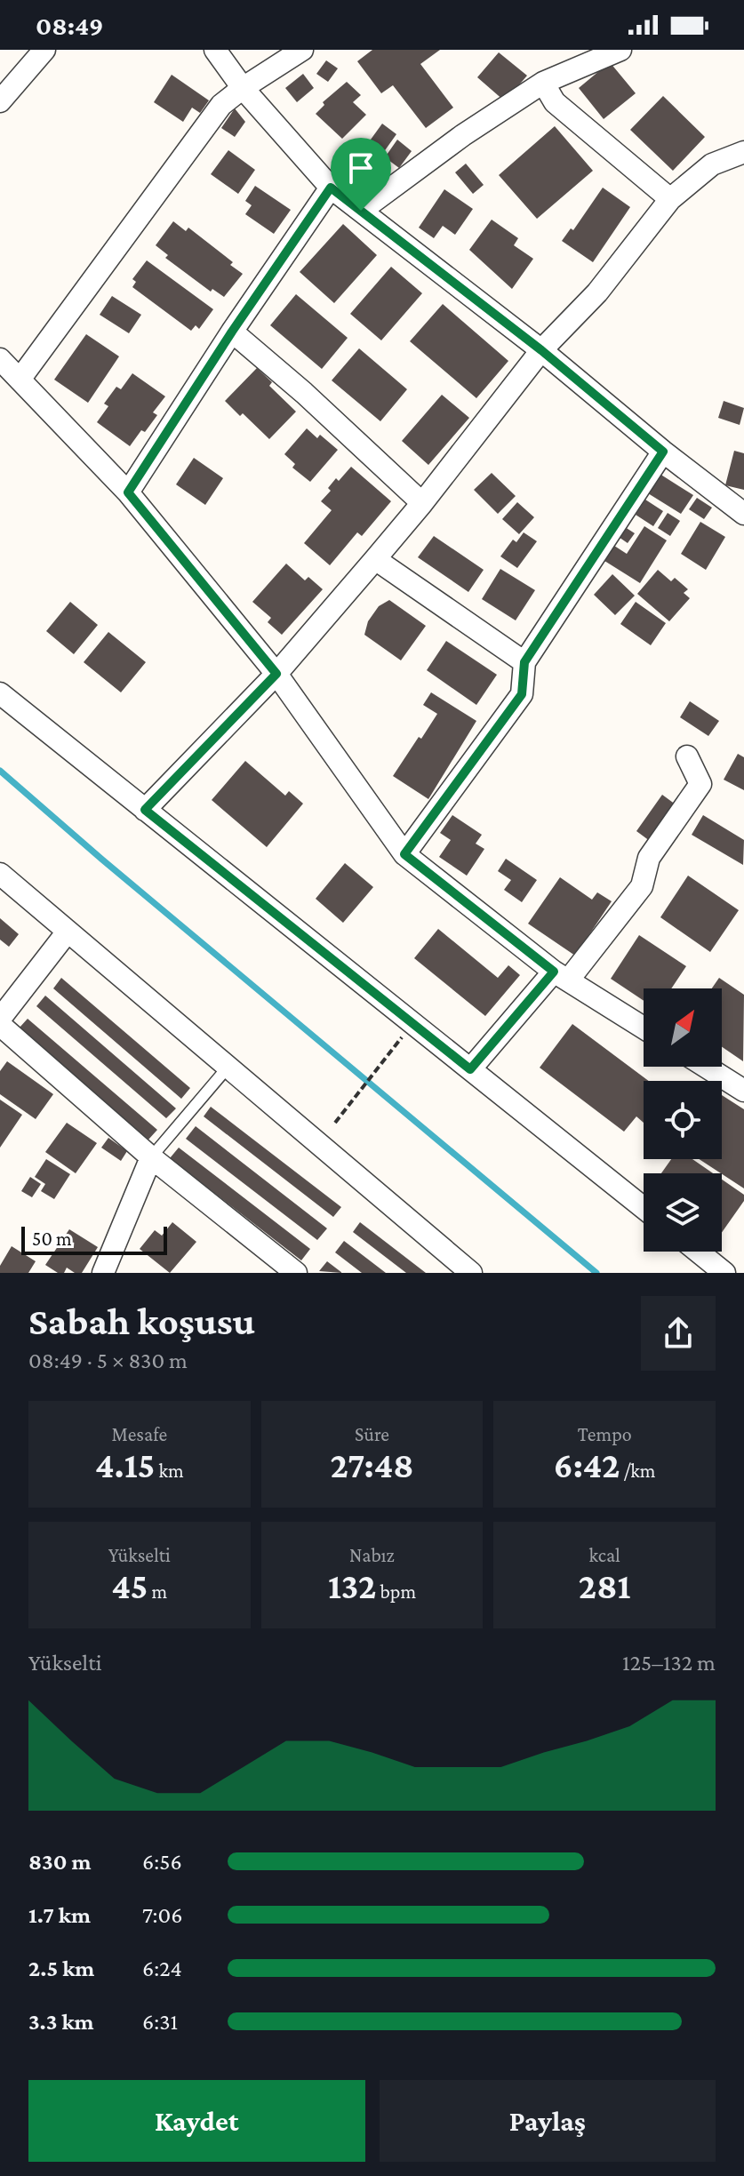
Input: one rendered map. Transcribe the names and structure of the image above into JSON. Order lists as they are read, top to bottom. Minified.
{"scale_bar":"50 m","north":"top right","page":{"status":"08:49","scale":"50 m","heading":["Sabah koşusu","08:49 · 5 × 830 m"],"stats":[["Mesafe","4.15 km"],["Süre","27:48"],["Tempo","6:42 /km"],["Yükselti","45 m"],["Nabız","132 bpm"],["kcal","281"]],"chart":["Yükselti","125–132 m"],"list":[{"name":"830 m","note":"6:56"},{"name":"1.7 km","note":"7:06"},{"name":"2.5 km","note":"6:24"},{"name":"3.3 km","note":"6:31"}],"buttons":["Kaydet","Paylaş"]}}
